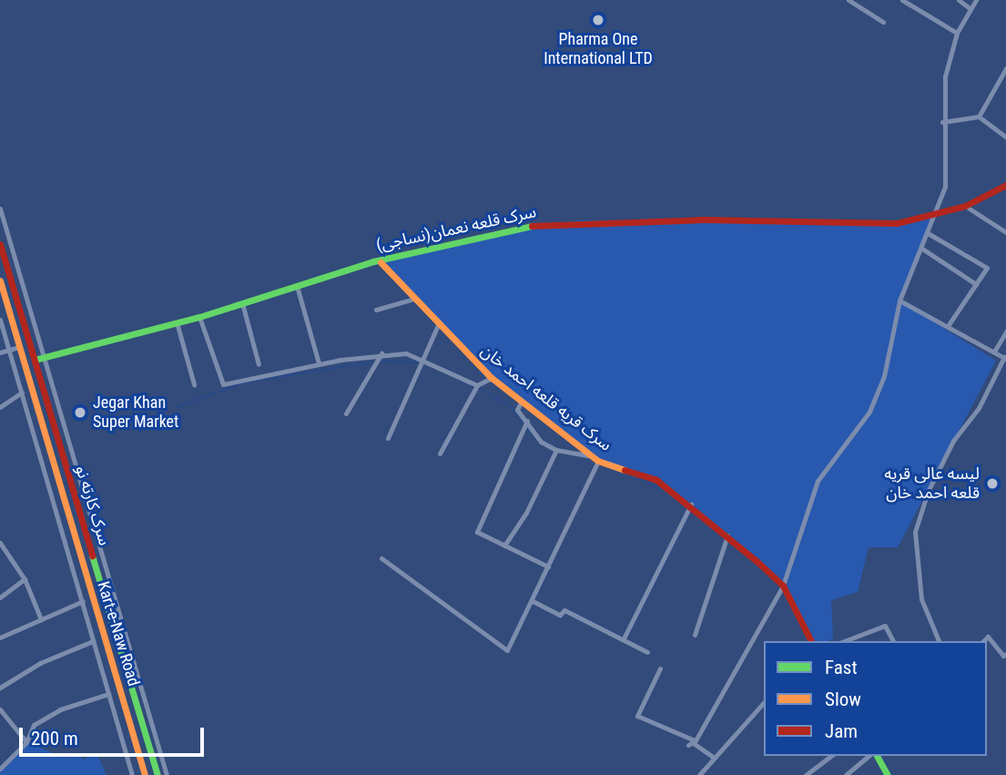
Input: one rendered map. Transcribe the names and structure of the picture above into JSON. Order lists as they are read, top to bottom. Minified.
{"streets":{"main road":["سرک قلعه نعمان(نساجی)","سرک قریه قلعه احمد خان","سرک کارته نو","Kart-e-Naw Road"]},"crossings":[["سرک قلعه نعمان(نساجی)","سرک قریه قلعه احمد خان"],["سرک قلعه نعمان(نساجی)","سرک کارته نو"]],"places":["Pharma One International LTD","Jegar Khan Super Market","لیسه عالی قریه قلعه احمد خان"],"legend":["Fast","Slow","Jam"],"scale_bar":"200 m"}
